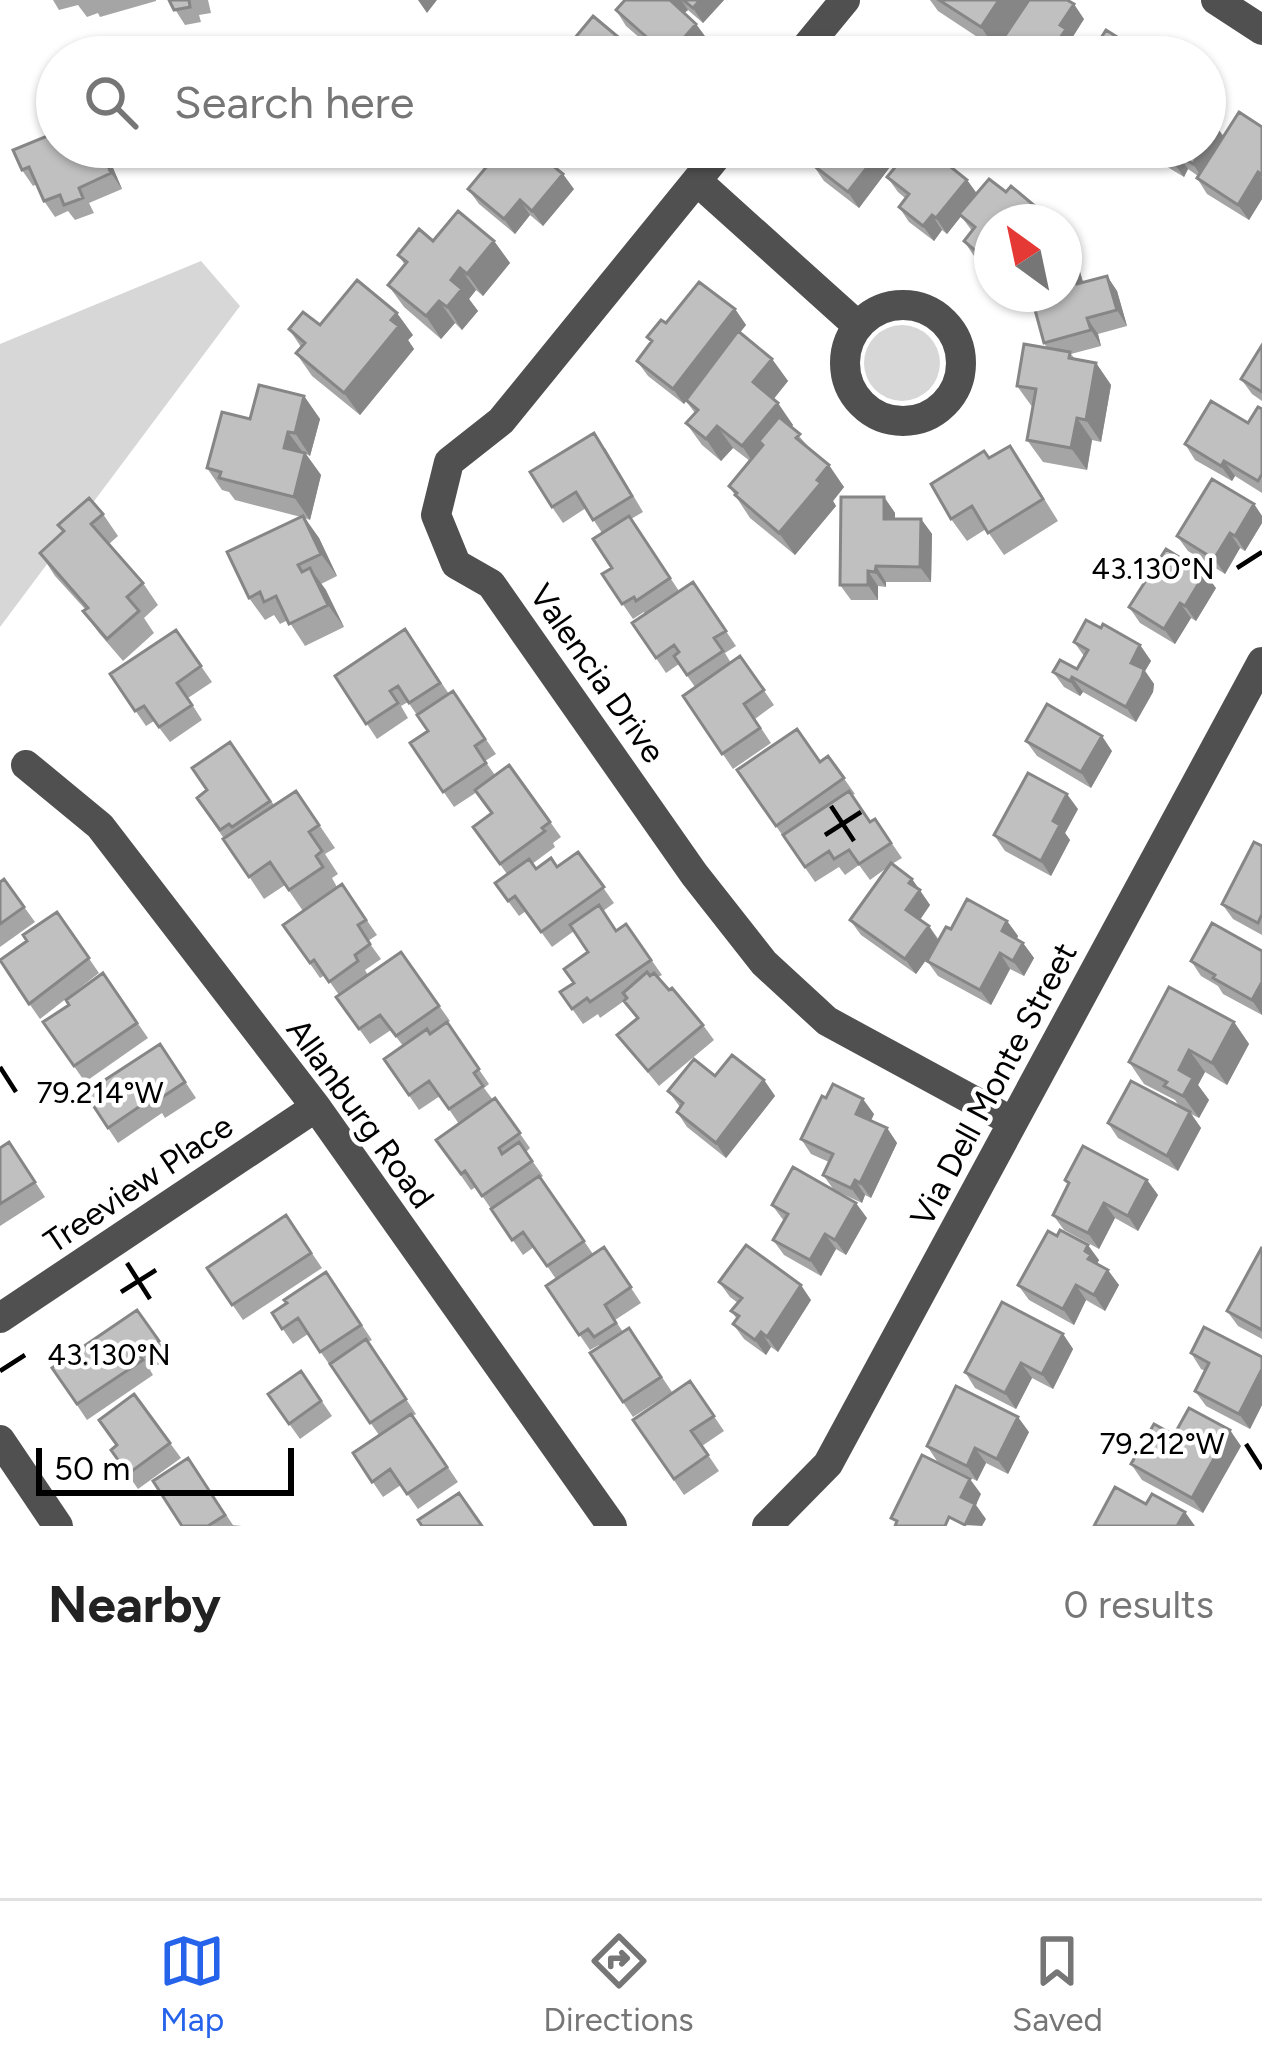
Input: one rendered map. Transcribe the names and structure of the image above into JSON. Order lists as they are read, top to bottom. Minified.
{"streets":{"street":["Valencia Drive","Via Dell Monte Street","Allanburg Road","Treeview Place"]},"crossings":[["Valencia Drive","Via Dell Monte Street"],["Allanburg Road","Treeview Place"]],"scale_bar":"50 m","north":"top left","page":{"search":"Search here","scale":"50 m","heading":["Nearby","0 results"],"nav":["Map","Directions","Saved"]},"coordinates":["43.130°N","79.214°W","79.212°W"]}
